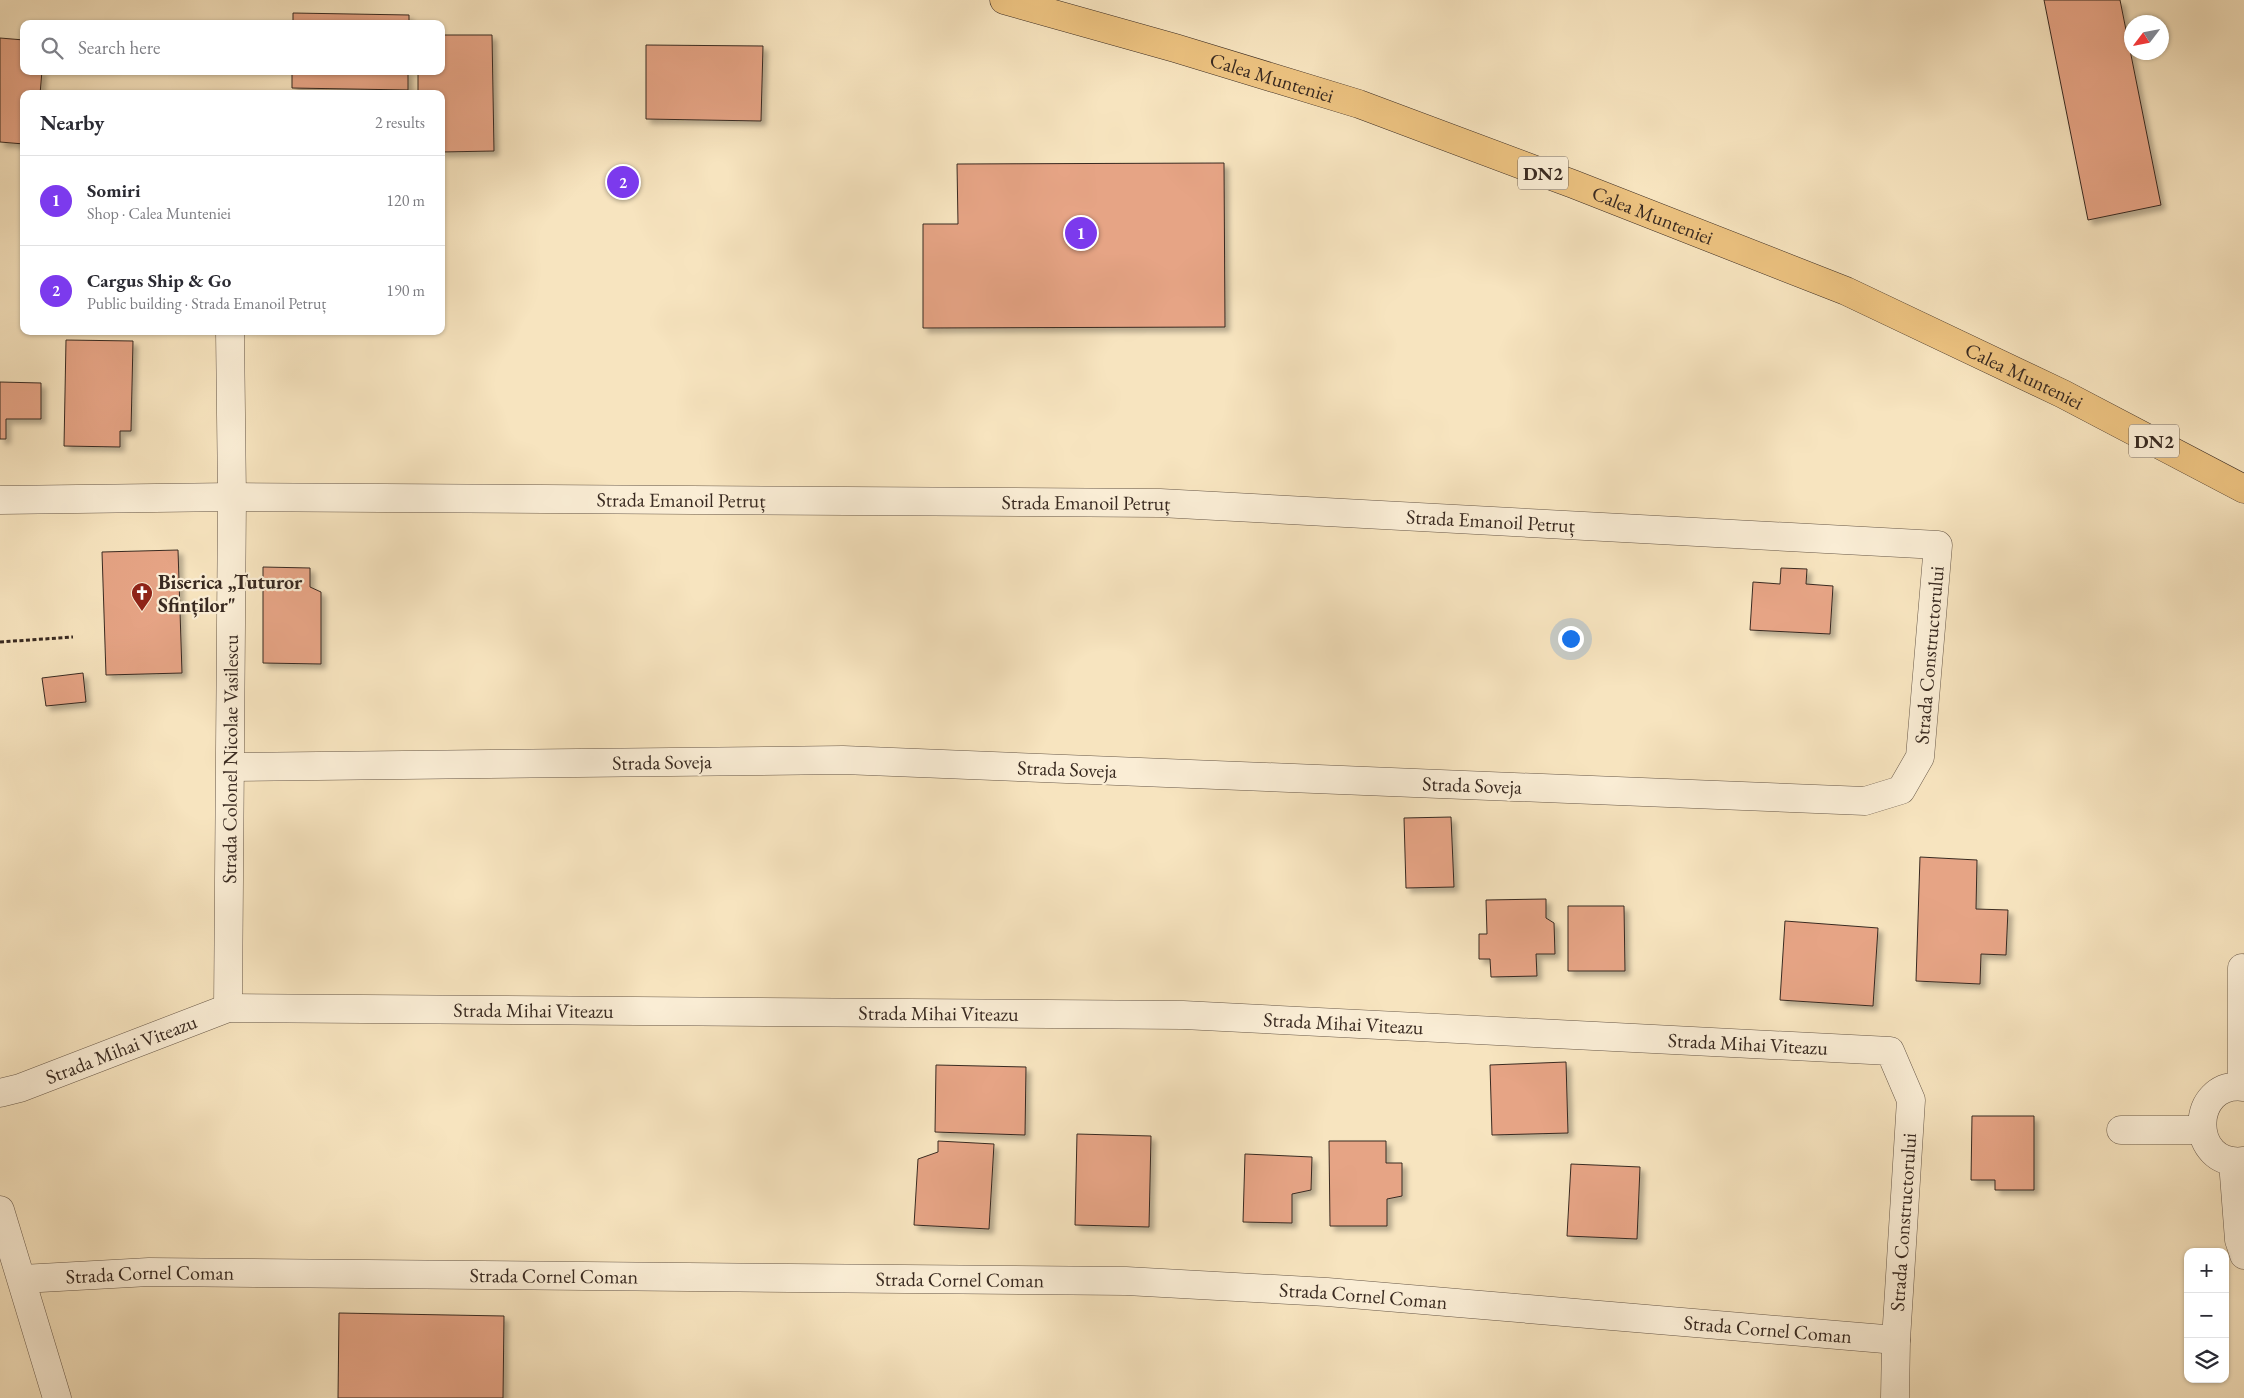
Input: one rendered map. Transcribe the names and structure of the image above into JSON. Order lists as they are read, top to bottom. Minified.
{"streets":{"main road":["Calea Munteniei","DN2"],"street":["Strada Emanoil Petruț","Strada Constructorului","Strada Colonel Nicolae Vasilescu","Strada Soveja","Strada Mihai Viteazu","Strada Cornel Coman"]},"crossings":[["Strada Emanoil Petruț","Strada Constructorului"],["Strada Emanoil Petruț","Strada Colonel Nicolae Vasilescu"],["Strada Constructorului","Strada Soveja"],["Strada Constructorului","Strada Mihai Viteazu"],["Strada Constructorului","Strada Cornel Coman"],["Strada Colonel Nicolae Vasilescu","Strada Soveja"],["Strada Colonel Nicolae Vasilescu","Strada Mihai Viteazu"]],"places":{"church":["Biserica „Tuturor Sfinților\""]},"north":"bottom left","page":{"search":"Search here","heading":["Nearby","2 results"],"list":[{"mark":"1","name":"Somiri","note":"Shop · Calea Munteniei","value":"120 m"},{"mark":"2","name":"Cargus Ship & Go","note":"Public building · Strada Emanoil Petruț","value":"190 m"}],"pins":["2","1"],"map_buttons":["+","−"]}}
